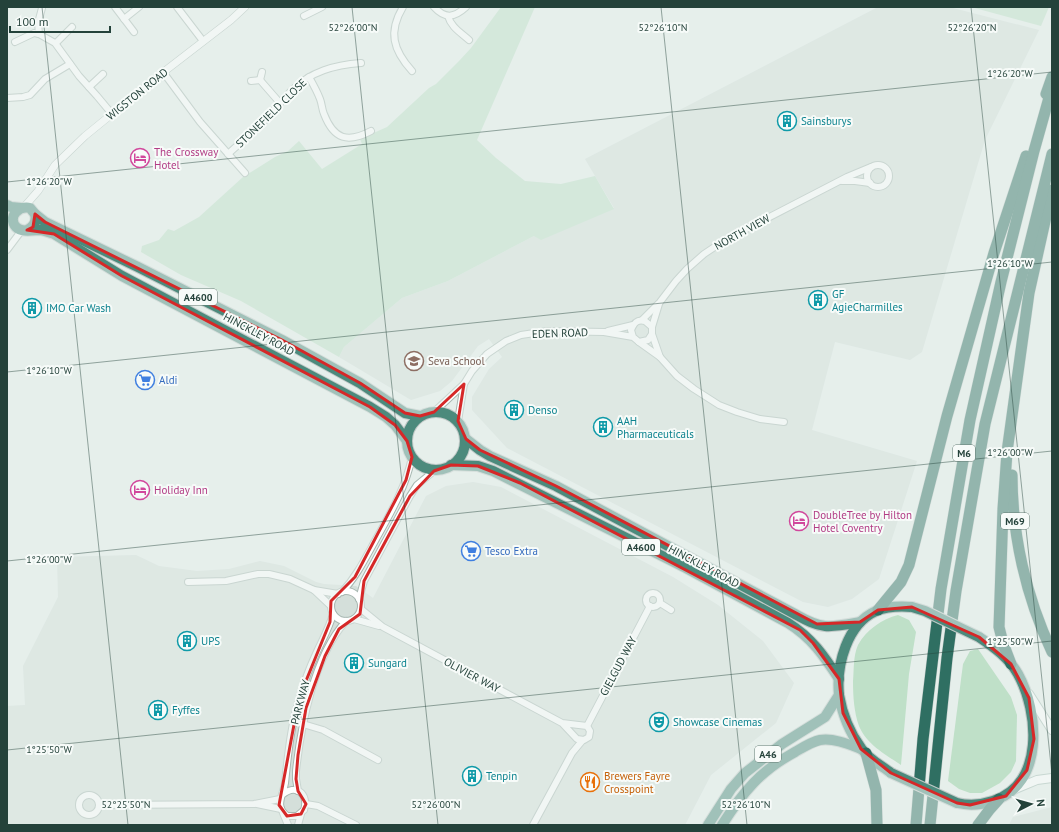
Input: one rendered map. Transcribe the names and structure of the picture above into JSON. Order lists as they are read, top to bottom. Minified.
{"streets":{"highway":["A4600","HINCKLEY ROAD","M6","M69","A46"],"street":["WIGSTON ROAD","STONEFIELD CLOSE","NORTH VIEW","EDEN ROAD","GIELGUD WAY","OLIVIER WAY","PARKWAY"]},"crossings":[["WIGSTON ROAD","A4600"],["WIGSTON ROAD","HINCKLEY ROAD"],["A4600","HINCKLEY ROAD"],["EDEN ROAD","HINCKLEY ROAD"],["GIELGUD WAY","OLIVIER WAY"],["OLIVIER WAY","PARKWAY"]],"places":{"building":["Sainsburys","GF AgieCharmilles","IMO Car Wash","Denso","AAH Pharmaceuticals","UPS","Sungard","Fyffes","Tenpin"],"hotel":["The Crossway Hotel","Holiday Inn","DoubleTree by Hilton Hotel Coventry"],"school or university":["Seva School"],"supermarket":["Aldi","Tesco Extra"],"theatre":["Showcase Cinemas"],"restaurant":["Brewers Fayre Crosspoint"]},"scale_bar":"100 m","north":"right","coordinates":["52°26'00\"N","52°26'10\"N","52°26'20\"N","1°26'20\"W","1°26'10\"W","1°26'00\"W","1°25'50\"W","52°25'50\"N"]}
